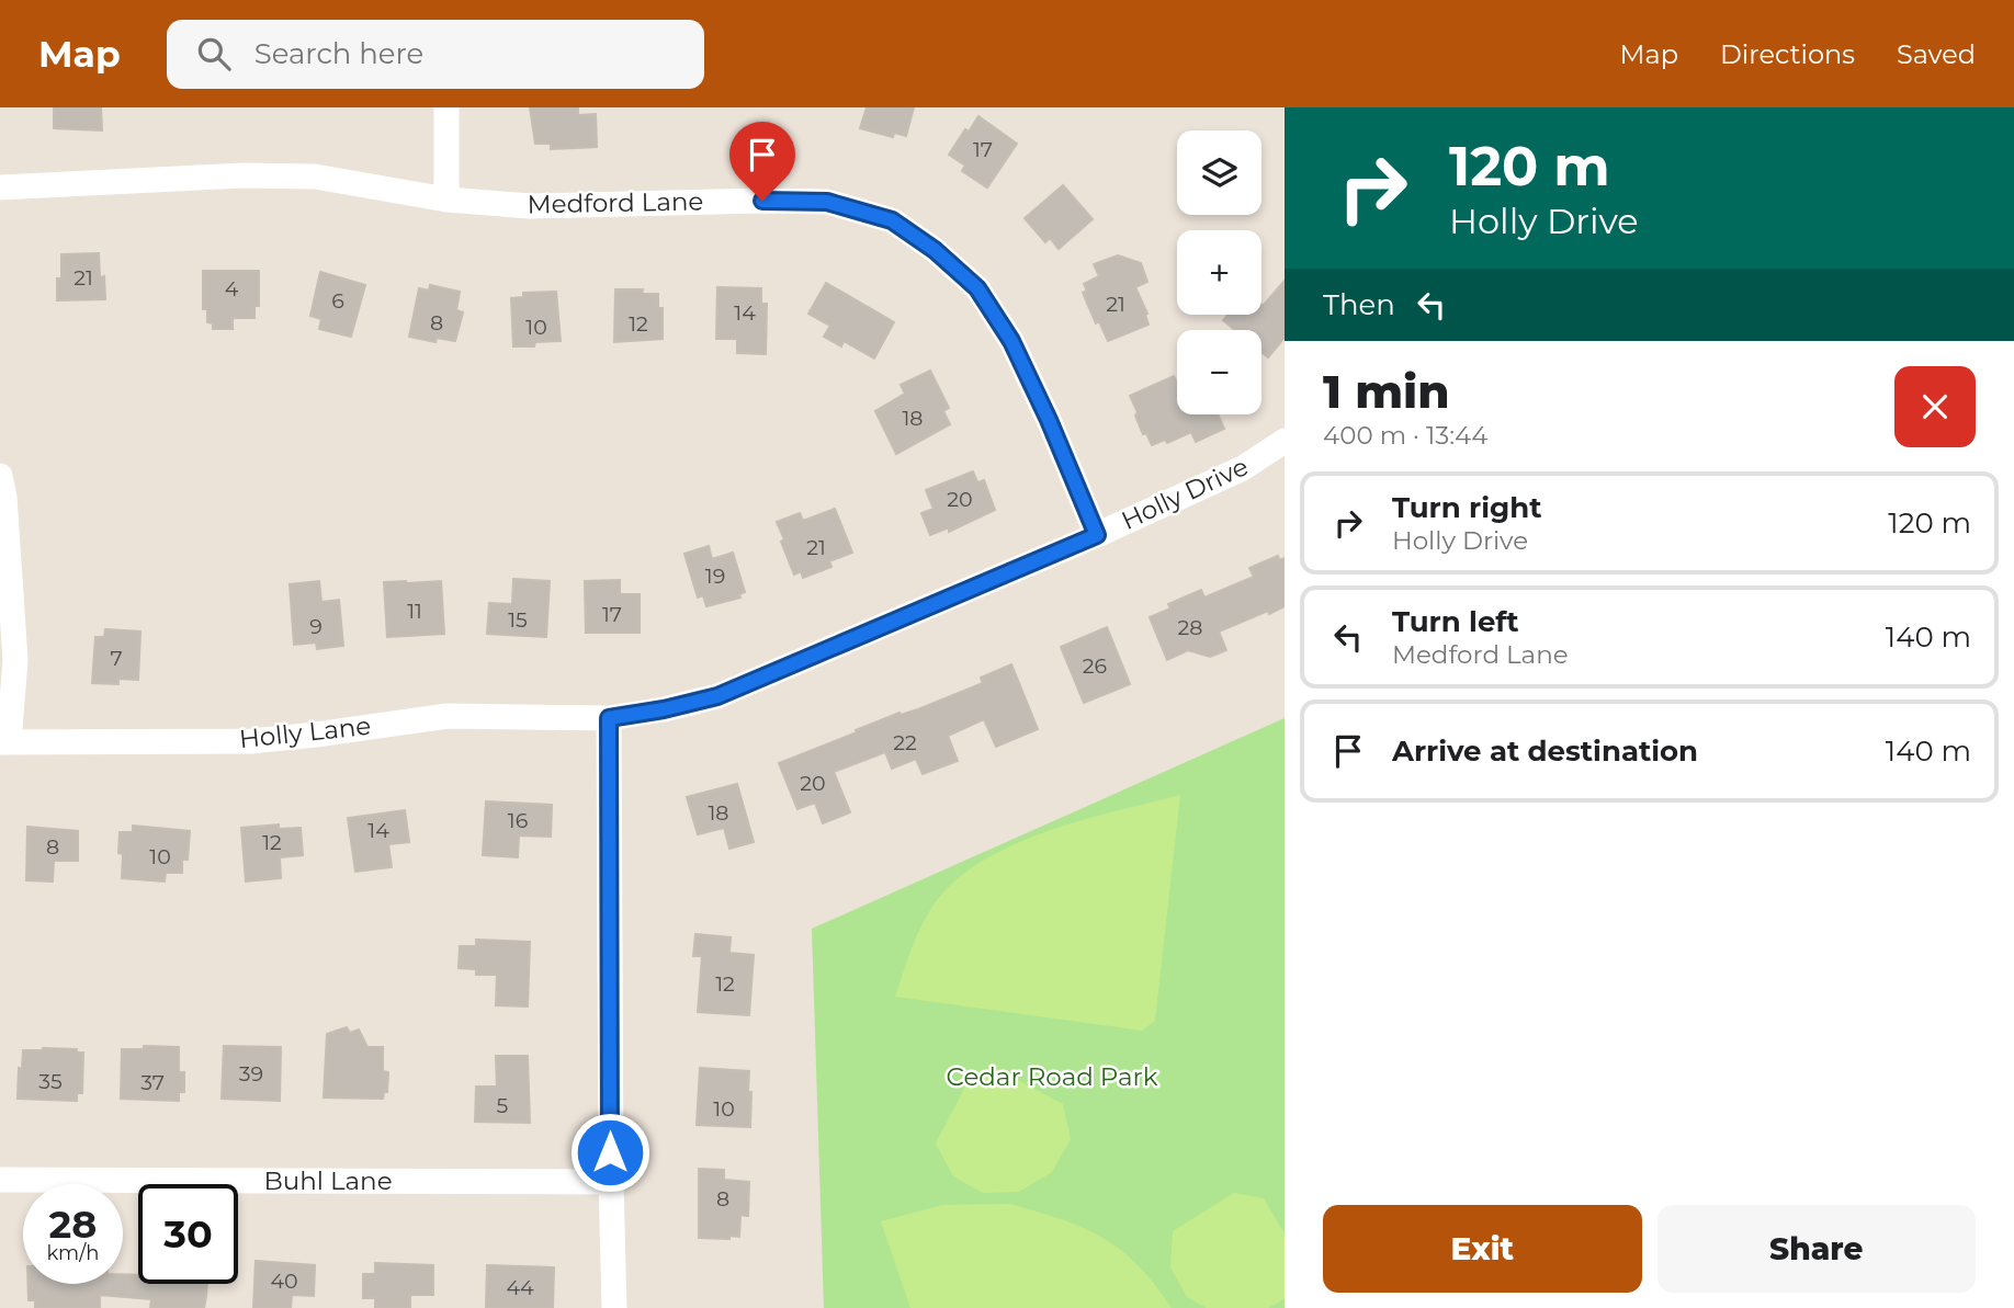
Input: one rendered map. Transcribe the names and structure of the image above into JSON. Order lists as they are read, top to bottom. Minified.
{"streets":{"street":["Medford Lane","Holly Drive","Holly Lane","Buhl Lane"]},"crossings":[["Medford Lane","Holly Drive"],["Holly Drive","Holly Lane"]],"parks":["Cedar Road Park"],"house_numbers":["17","21","4","6","21","14","8","12","10","18","20","21","19","11","17","15","9","28","7","26","22","20","18","16","14","12","8","10","12","39","35","37","5","10","8","40","44"],"page":{"header":"Map","search":"Search here","nav":["Map","Directions","Saved"],"turn":["120 m","Holly Drive"],"map_buttons":["+","−"],"then":"Then","heading":["1 min","400 m · 13:44"],"list":[{"name":"Turn right","note":"Holly Drive","value":"120 m"},{"name":"Turn left","note":"Medford Lane","value":"140 m"},{"name":"Arrive at destination","value":"140 m"}],"speed":"28 km/h","limit":"30","buttons":["Exit","Share"]}}
